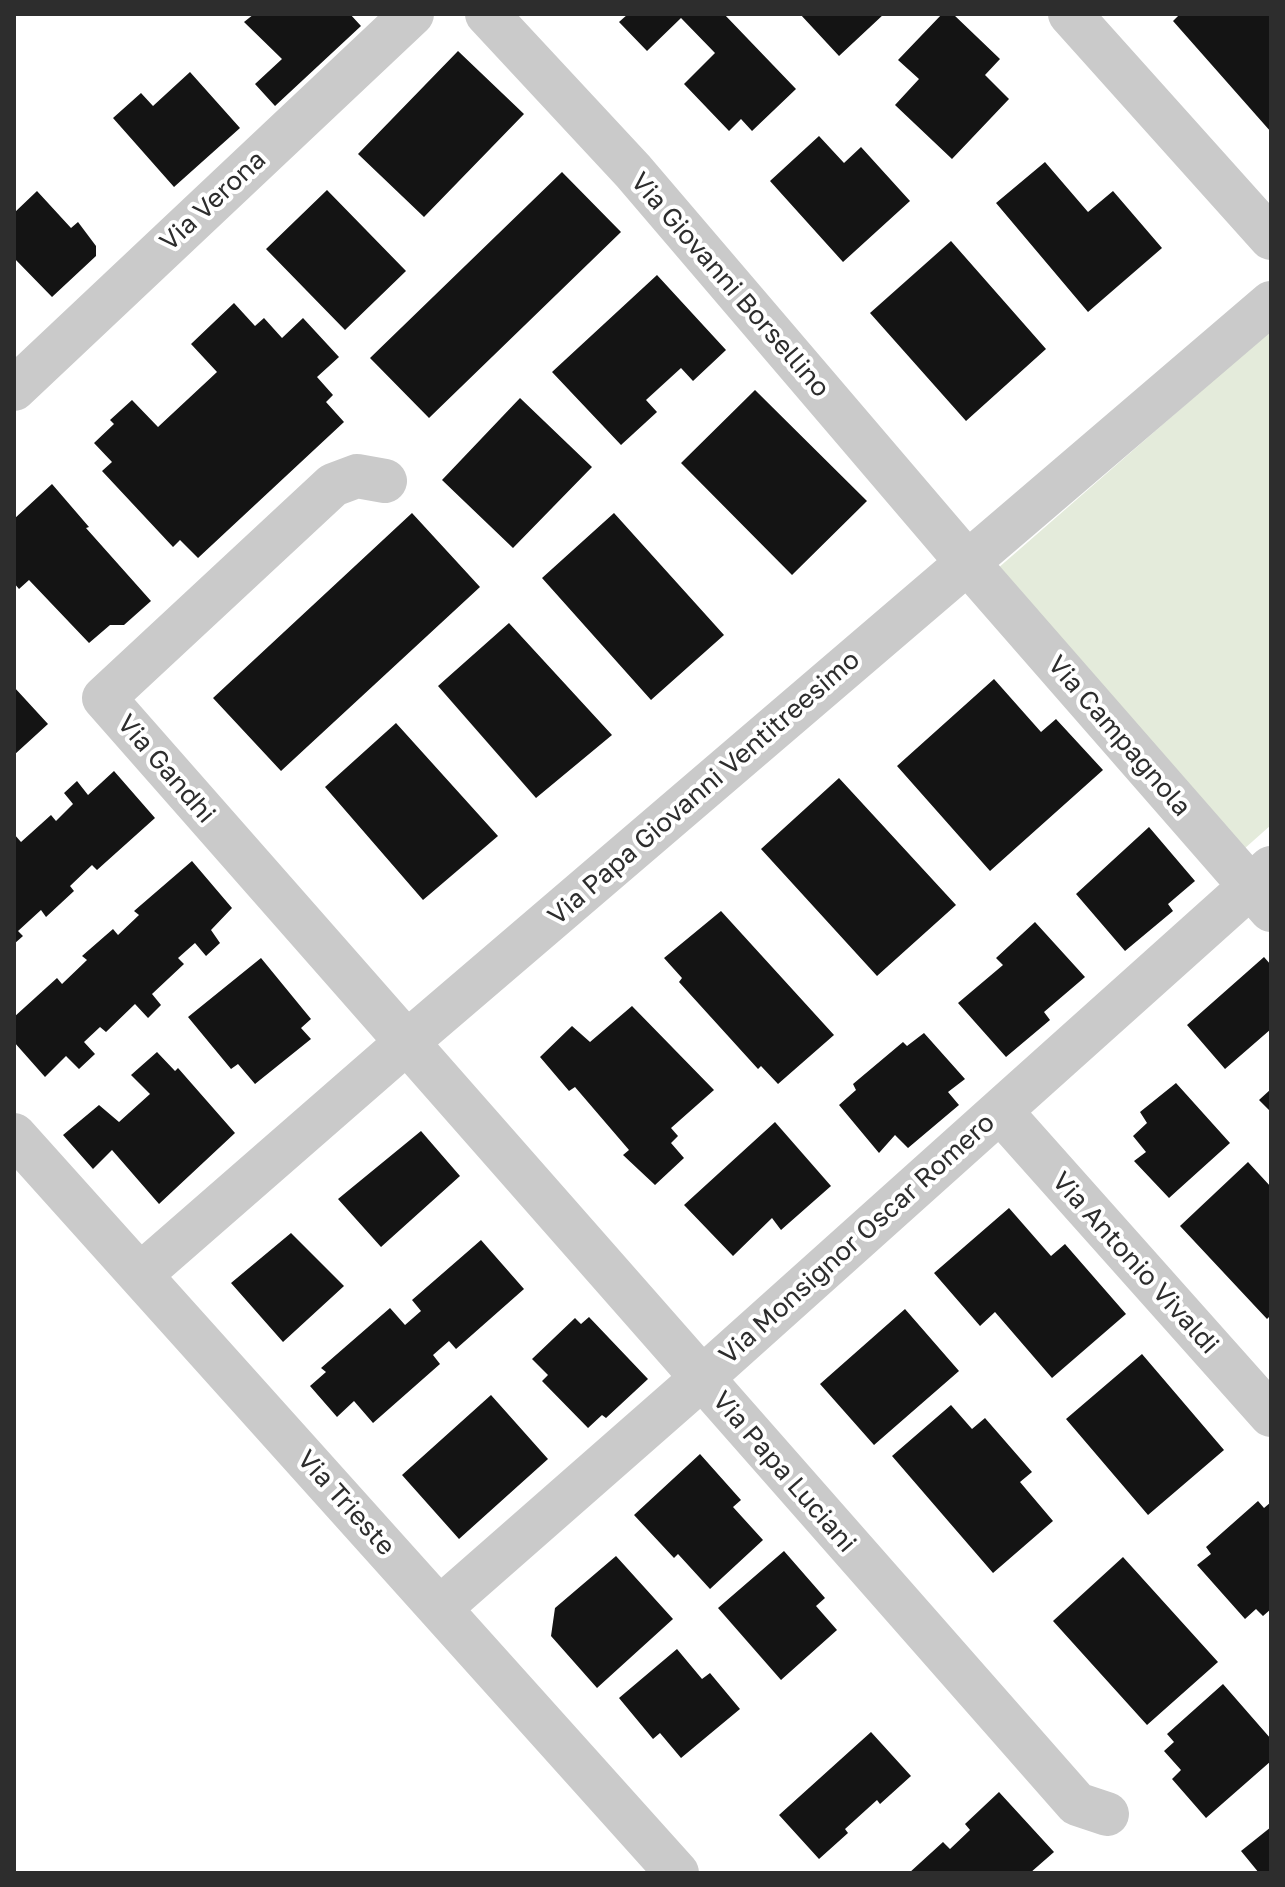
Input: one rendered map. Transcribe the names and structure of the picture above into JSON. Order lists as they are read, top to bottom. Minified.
{"streets":{"street":["Via Verona","Via Giovanni Borsellino","Via Campagnola","Via Gandhi","Via Papa Giovanni Ventitreesimo","Via Monsignor Oscar Romero","Via Antonio Vivaldi","Via Papa Luciani","Via Trieste"]},"crossings":[["Via Giovanni Borsellino","Via Campagnola"],["Via Giovanni Borsellino","Via Papa Giovanni Ventitreesimo"],["Via Campagnola","Via Papa Giovanni Ventitreesimo"],["Via Campagnola","Via Monsignor Oscar Romero"],["Via Gandhi","Via Papa Giovanni Ventitreesimo"],["Via Gandhi","Via Papa Luciani"],["Via Papa Giovanni Ventitreesimo","Via Papa Luciani"],["Via Papa Giovanni Ventitreesimo","Via Trieste"],["Via Monsignor Oscar Romero","Via Antonio Vivaldi"],["Via Monsignor Oscar Romero","Via Papa Luciani"],["Via Monsignor Oscar Romero","Via Trieste"]]}
